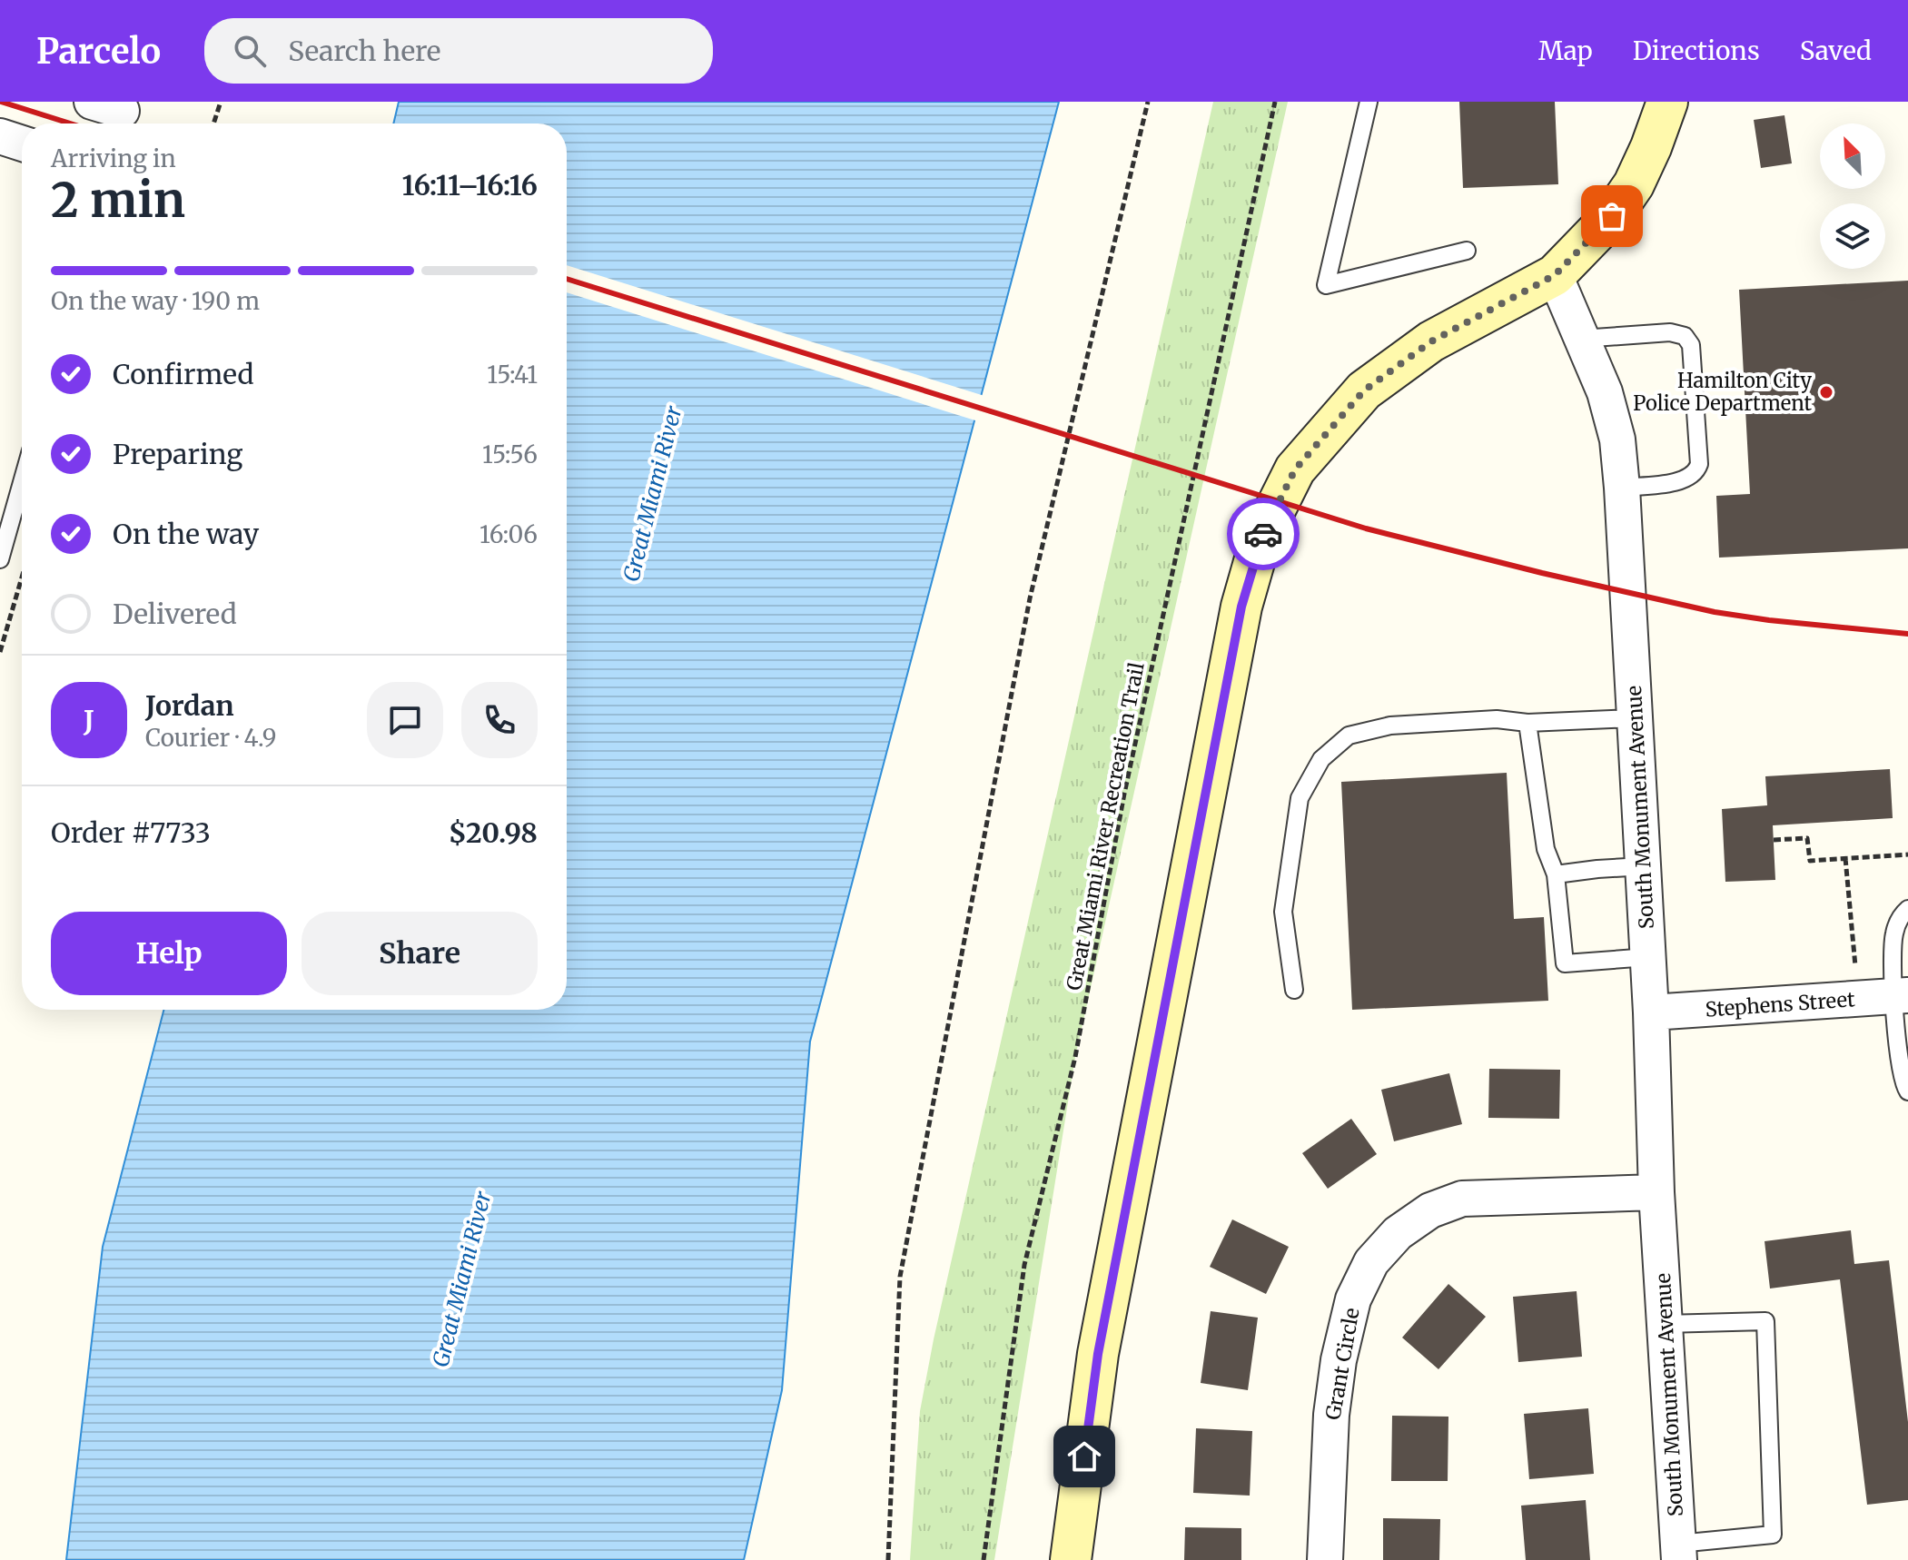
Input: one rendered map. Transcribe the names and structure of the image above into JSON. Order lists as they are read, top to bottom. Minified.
{"streets":{"street":["South Monument Avenue","Stephens Street","Grant Circle"],"path":["Great Miami River Recreation Trail"]},"crossings":[["South Monument Avenue","Stephens Street"],["South Monument Avenue","Grant Circle"]],"water":["Great Miami River"],"places":["Hamilton City Police Department"],"north":"top left","page":{"header":"Parcelo","search":"Search here","nav":["Map","Directions","Saved"],"heading":["2 min","Arriving in","16:11–16:16"],"panel":["Jordan","Courier · 4.9","Order #7733","$20.98"],"bar":"On the way · 190 m","list":[["Confirmed","15:41"],["Preparing","15:56"],["On the way","16:06"],"Delivered"],"round":"J","buttons":["Help","Share"]}}
